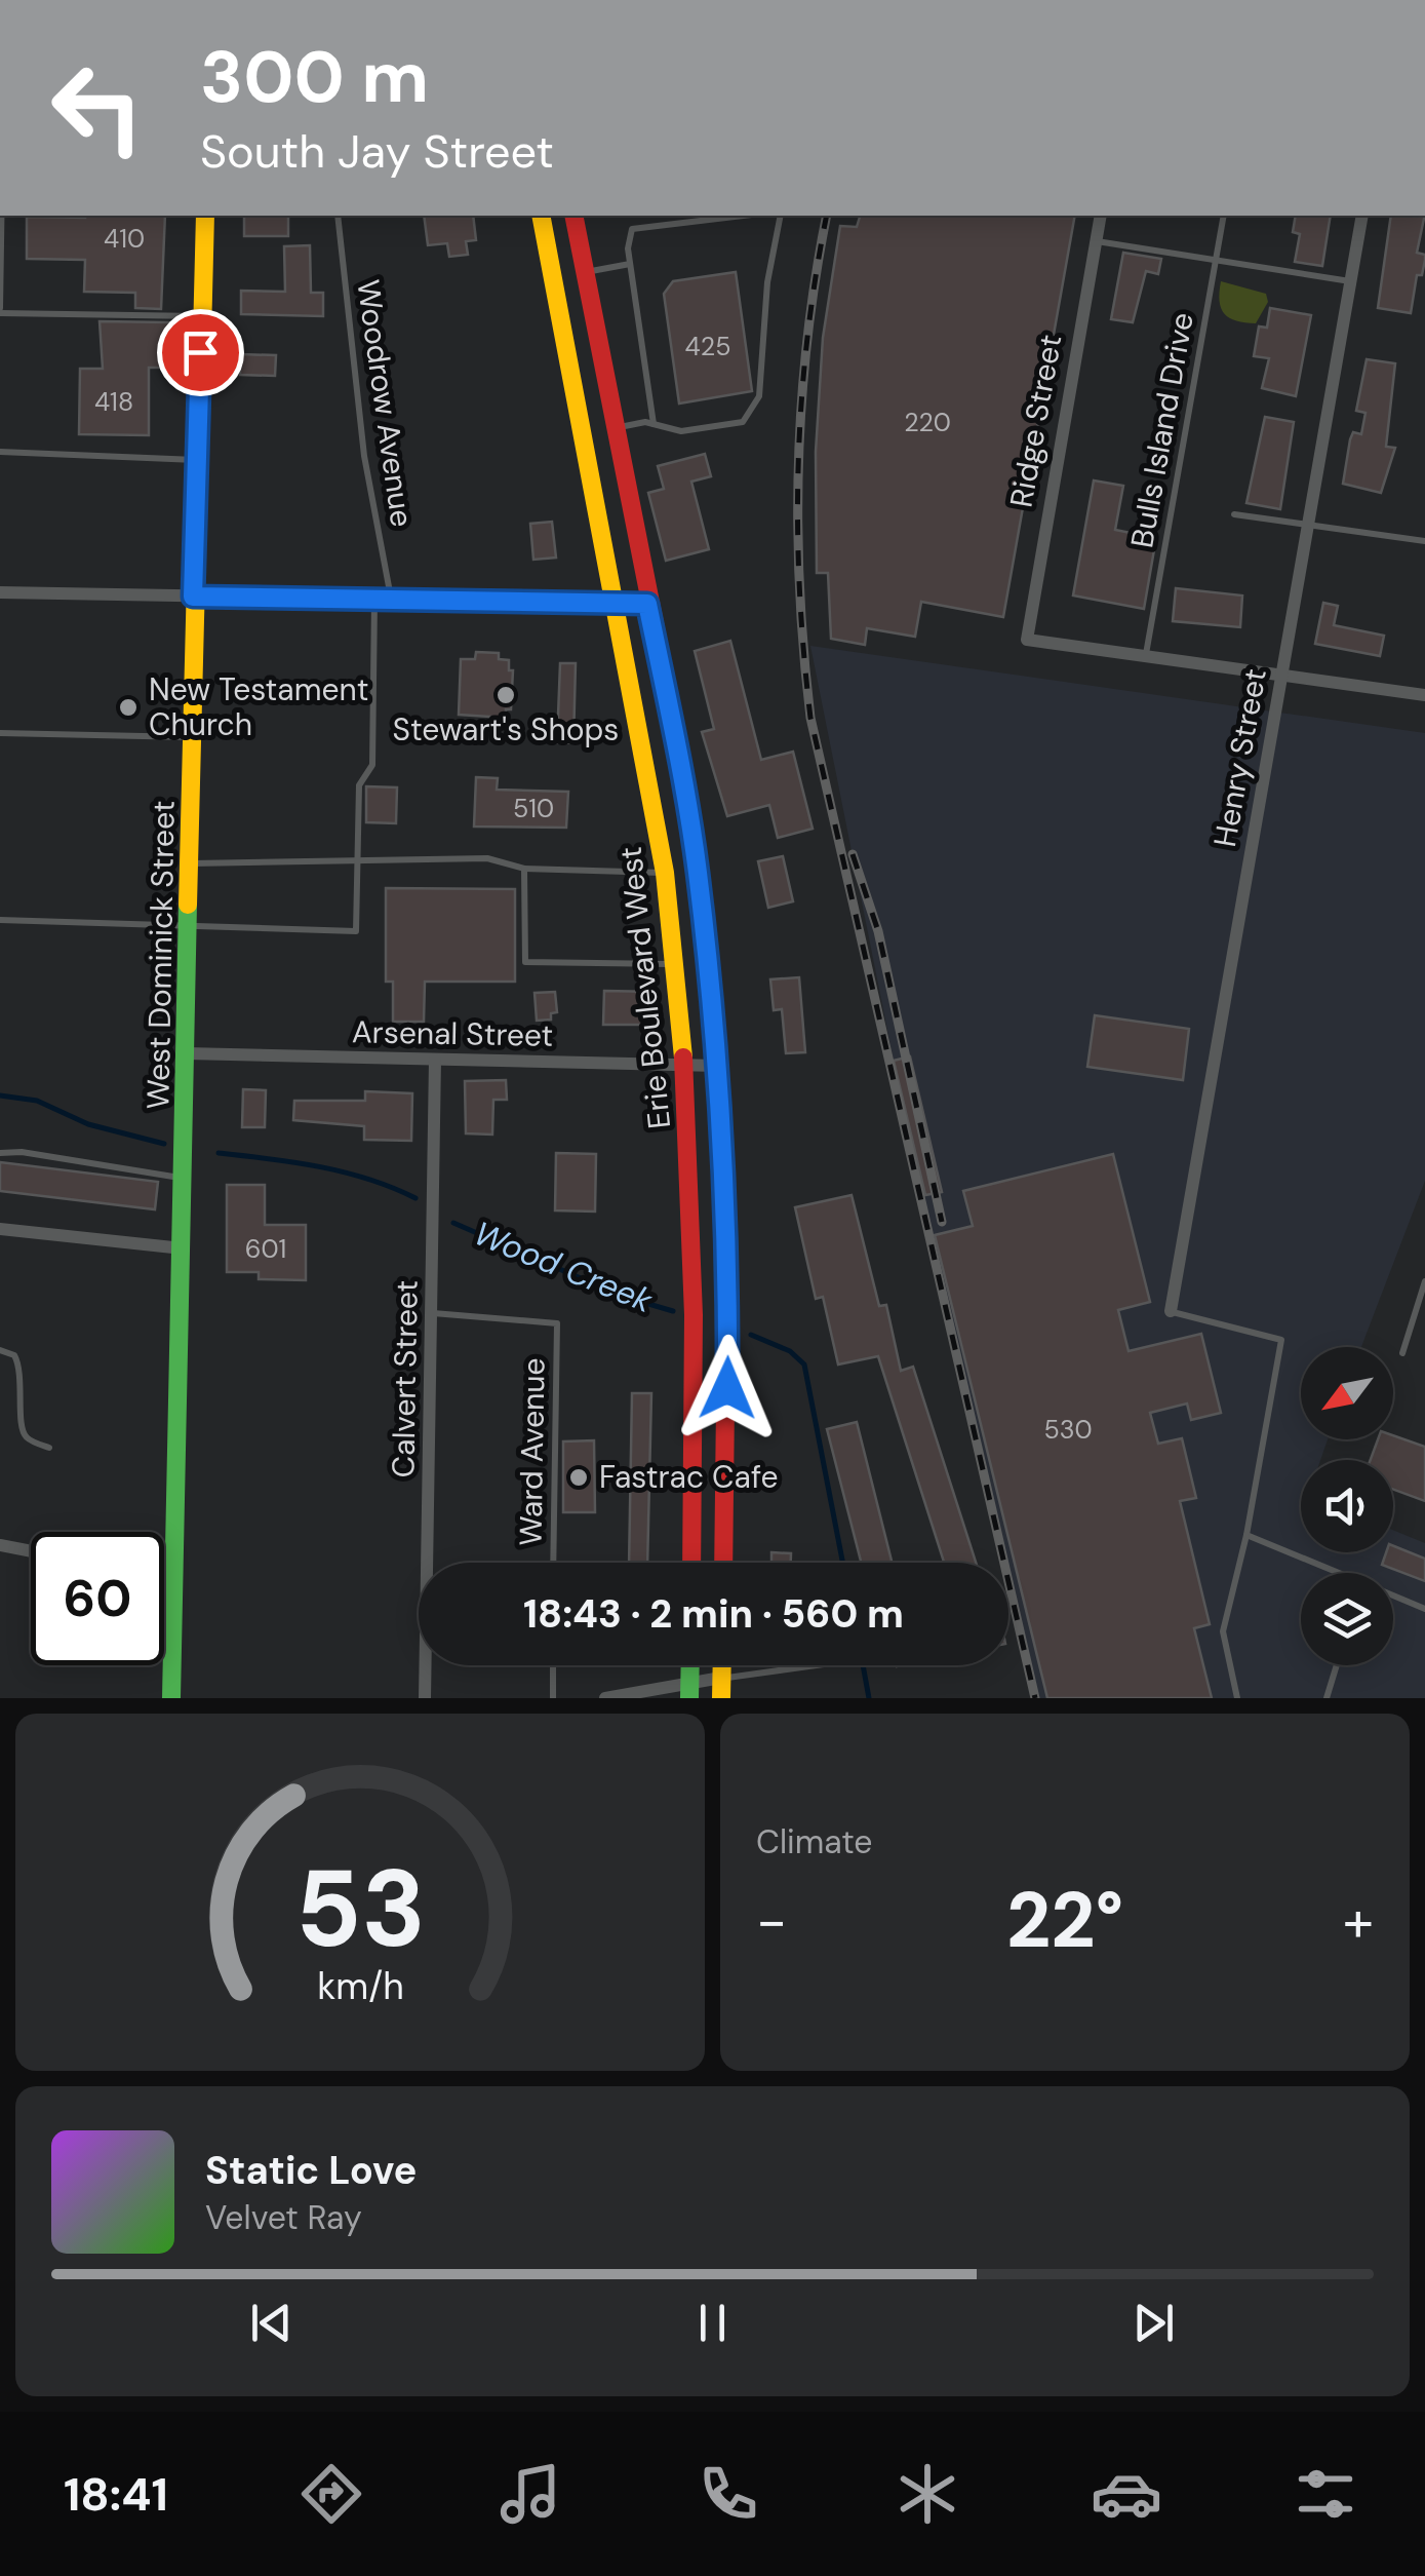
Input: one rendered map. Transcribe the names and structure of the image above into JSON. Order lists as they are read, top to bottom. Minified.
{"streets":{"main road":["West Dominick Street","Erie Boulevard West"],"street":["Ridge Street","Henry Street","Arsenal Street","Calvert Street"],"lane":["Woodrow Avenue","Bulls Island Drive","Ward Avenue"]},"crossings":[["Ridge Street","Bulls Island Drive"],["West Dominick Street","Arsenal Street"],["Erie Boulevard West","Arsenal Street"],["Arsenal Street","Calvert Street"],["Calvert Street","Ward Avenue"]],"water":["Wood Creek"],"places":["Stewart's Shops","New Testament Church","Fastrac Cafe"],"house_numbers":["410","425","418","220","510","601","530"],"north":"bottom left","page":{"turn":["300 m","South Jay Street"],"limit":"60","trip":"18:43 · 2 min · 560 m","tile":"Climate","heat":["−","22°","+"],"song":["Static Love","Velvet Ray"],"tabs":"18:41","gauge":["53","km/h"]}}
